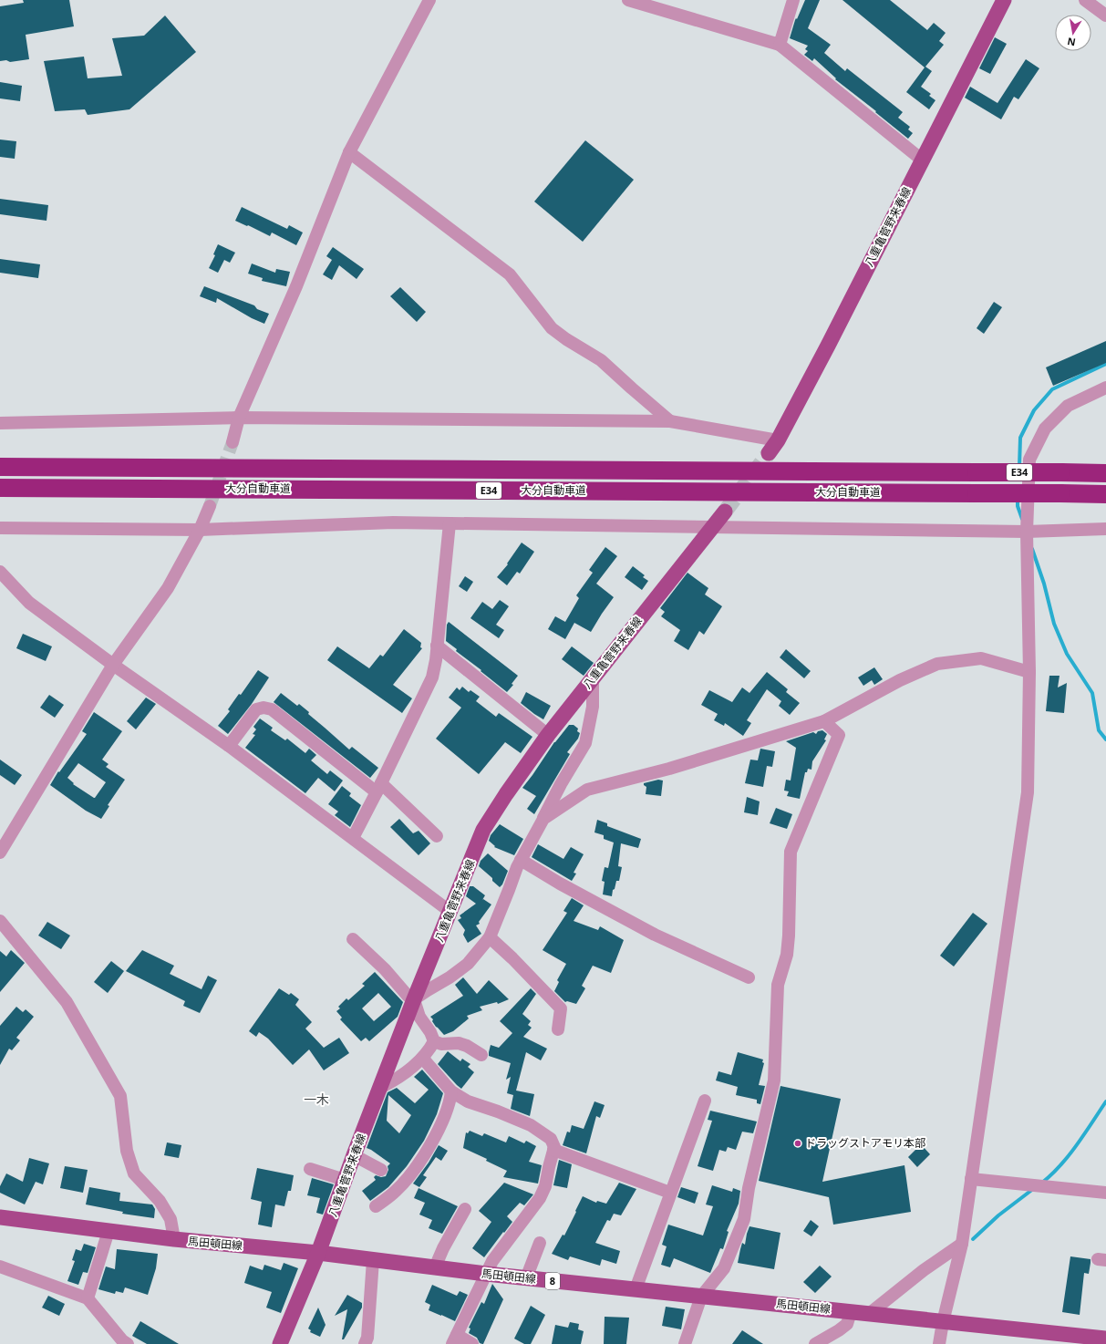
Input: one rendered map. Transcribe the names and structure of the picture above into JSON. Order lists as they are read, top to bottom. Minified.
{"streets":{"highway":["E34","大分自動車道"],"main road":["八重亀菅野来春線","馬田頓田線","8"]},"crossings":[["八重亀菅野来春線","馬田頓田線"]],"districts":["一木"],"places":["ドラッグストアモリ本部"],"north":"bottom"}
